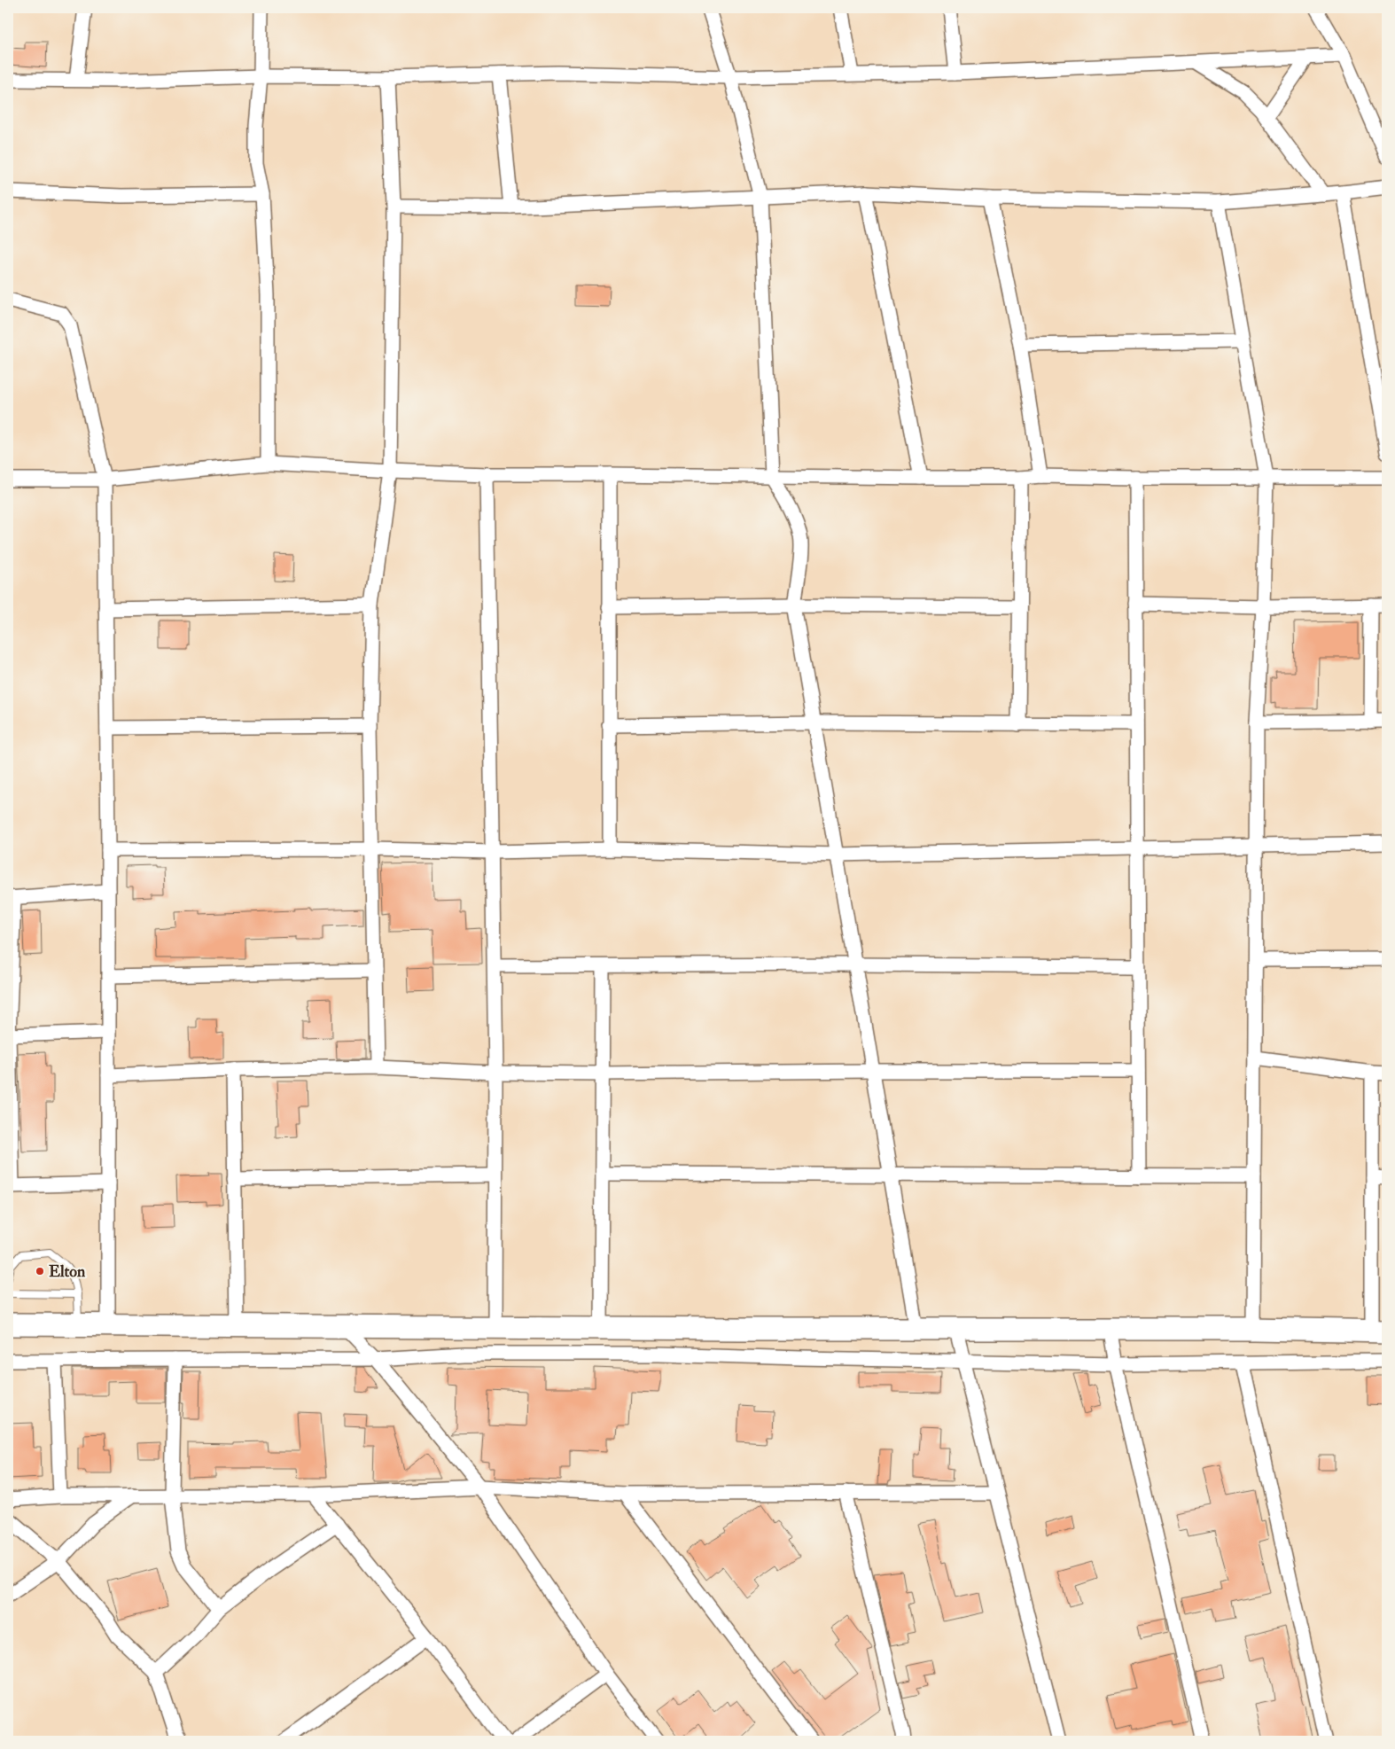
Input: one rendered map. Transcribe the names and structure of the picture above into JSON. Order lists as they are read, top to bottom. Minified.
{"places":["Elton"]}
